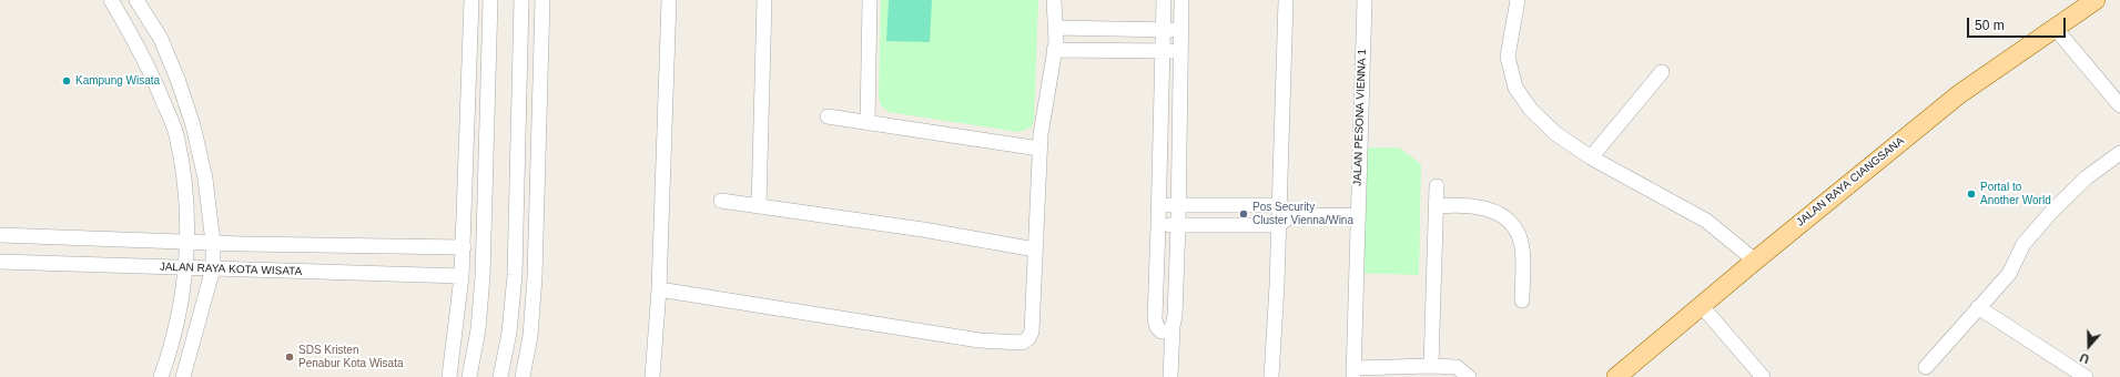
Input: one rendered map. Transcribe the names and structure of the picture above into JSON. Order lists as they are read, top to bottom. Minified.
{"streets":{"main road":["JALAN RAYA CIANGSANA"],"street":["JALAN PESONA VIENNA 1","JALAN RAYA KOTA WISATA"]},"places":["Kampung Wisata","Portal to Another World","Pos Security Cluster Vienna/Wina","SDS Kristen Penabur Kota Wisata"],"scale_bar":"50 m","north":"bottom"}
